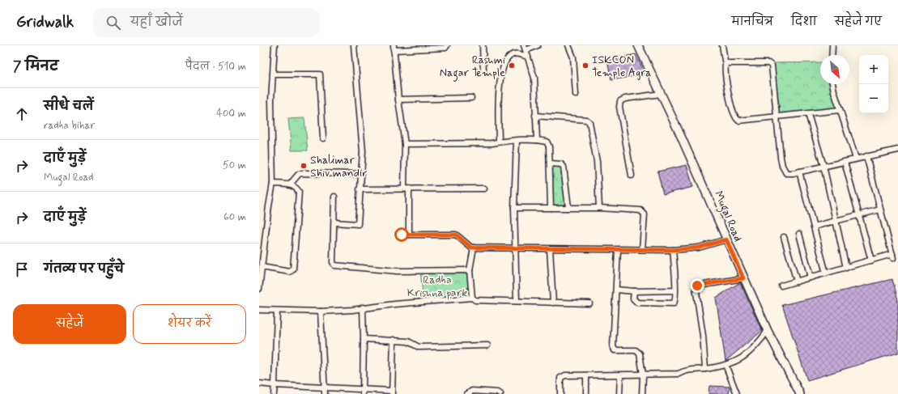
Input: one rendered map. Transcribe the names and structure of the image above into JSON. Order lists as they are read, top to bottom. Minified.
{"streets":{"street":["Mugal Road"]},"parks":["Radha Krishna park"],"places":["Rashmi Nagar Temple","ISKCON Temple Agra","Shalimar Shiv mandir"],"north":"bottom right","page":{"header":"Gridwalk","search":"यहाँ खोजें","nav":["मानचित्र","दिशा","सहेजे गए"],"heading":["7 मिनट","पैदल · 510 m"],"map_buttons":["+","−"],"list":[["सीधे चलें","radha bihar","400 m"],["दाएँ मुड़ें","Mugal Road","50 m"],["दाएँ मुड़ें","60 m"],"गंतव्य पर पहुँचे"],"buttons":["सहेजें","शेयर करें"]}}
